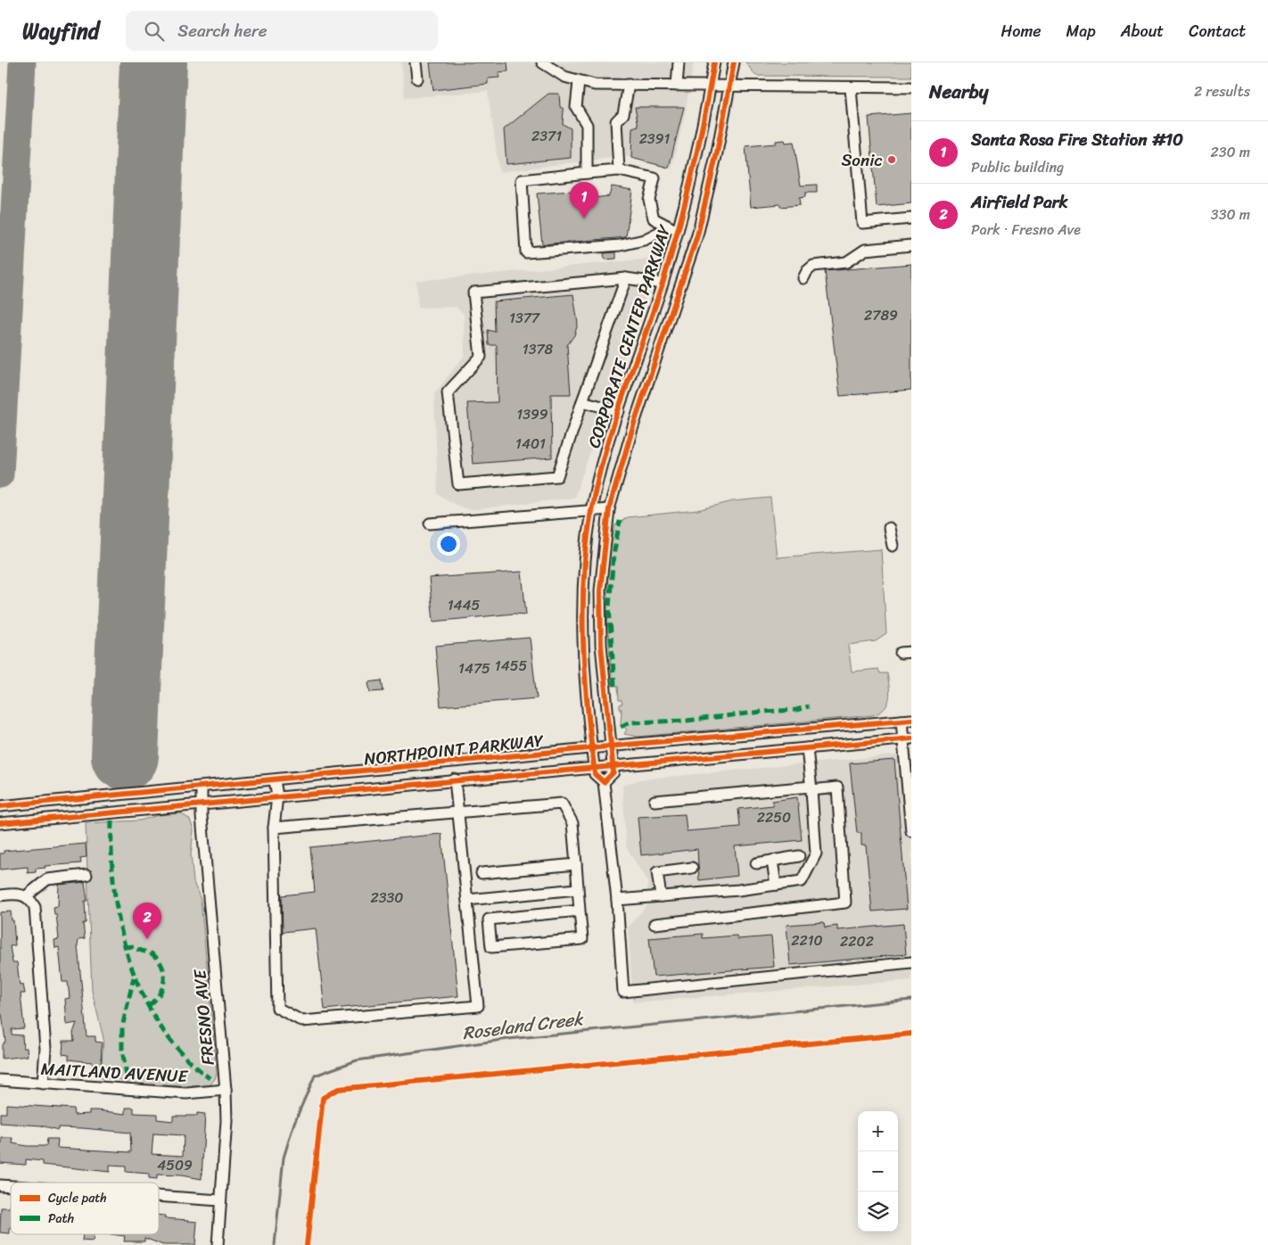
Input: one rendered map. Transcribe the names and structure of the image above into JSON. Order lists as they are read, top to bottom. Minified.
{"streets":{"street":["CORPORATE CENTER PARKWAY","NORTHPOINT PARKWAY","FRESNO AVE","MAITLAND AVENUE"]},"crossings":[["CORPORATE CENTER PARKWAY","NORTHPOINT PARKWAY"],["NORTHPOINT PARKWAY","FRESNO AVE"],["FRESNO AVE","MAITLAND AVENUE"]],"water":["Roseland Creek"],"places":["Sonic"],"house_numbers":["2371","2391","2789","1377","1378","1399","1401","1445","1455","1475","2250","2330","2210","2202","4509"],"legend":["Cycle path","Path"],"page":{"header":"Wayfind","search":"Search here","nav":["Home","Map","About","Contact"],"heading":["Nearby","2 results"],"list":[{"mark":"1","name":"Santa Rosa Fire Station #10","note":"Public building","value":"230 m"},{"mark":"2","name":"Airfield Park","note":"Park · Fresno Ave","value":"330 m"}],"pins":["1","2"],"map_buttons":["+","−"]}}
